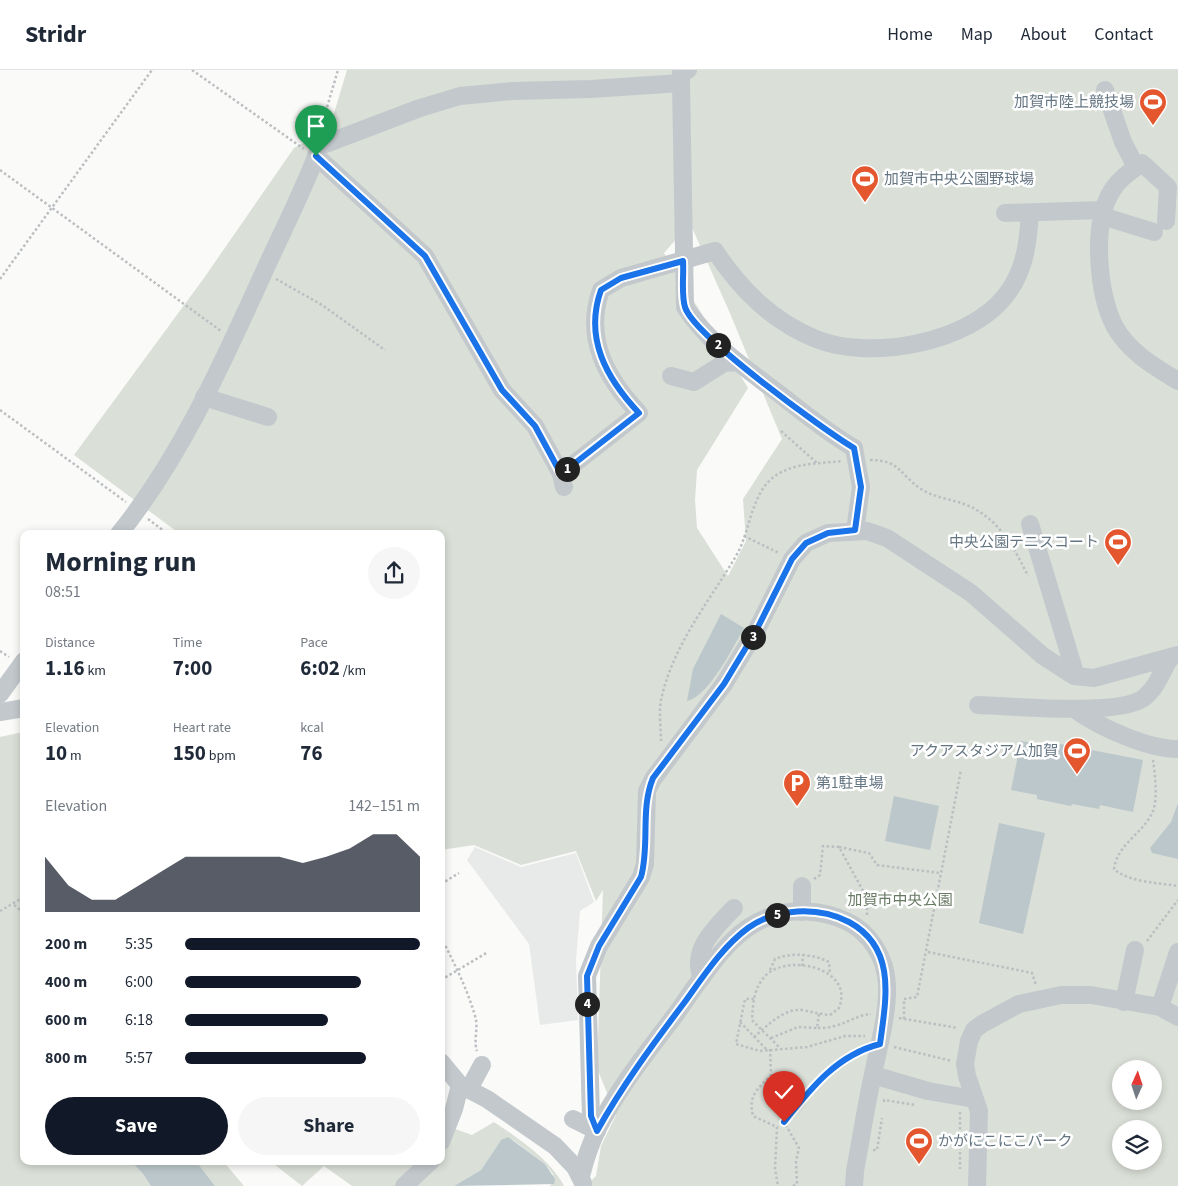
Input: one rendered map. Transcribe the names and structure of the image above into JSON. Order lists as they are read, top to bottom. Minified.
{"parks":["加賀市中央公園"],"places":{"sports":["加賀市陸上競技場","加賀市中央公園野球場","中央公園テニスコート","アクアスタジアム加賀","かがにこにこパーク"],"parking":["第1駐車場"]},"north":"top","page":{"header":"Stridr","nav":["Home","Map","About","Contact"],"pins":["2","1","3","5","4"],"heading":["Morning run","08:51"],"stats":[["Distance","1.16 km"],["Time","7:00"],["Pace","6:02 /km"],["Elevation","10 m"],["Heart rate","150 bpm"],["kcal","76"]],"chart":["Elevation","142–151 m"],"list":[{"name":"200 m","note":"5:35"},{"name":"400 m","note":"6:00"},{"name":"600 m","note":"6:18"},{"name":"800 m","note":"5:57"}],"buttons":["Save","Share"]}}
